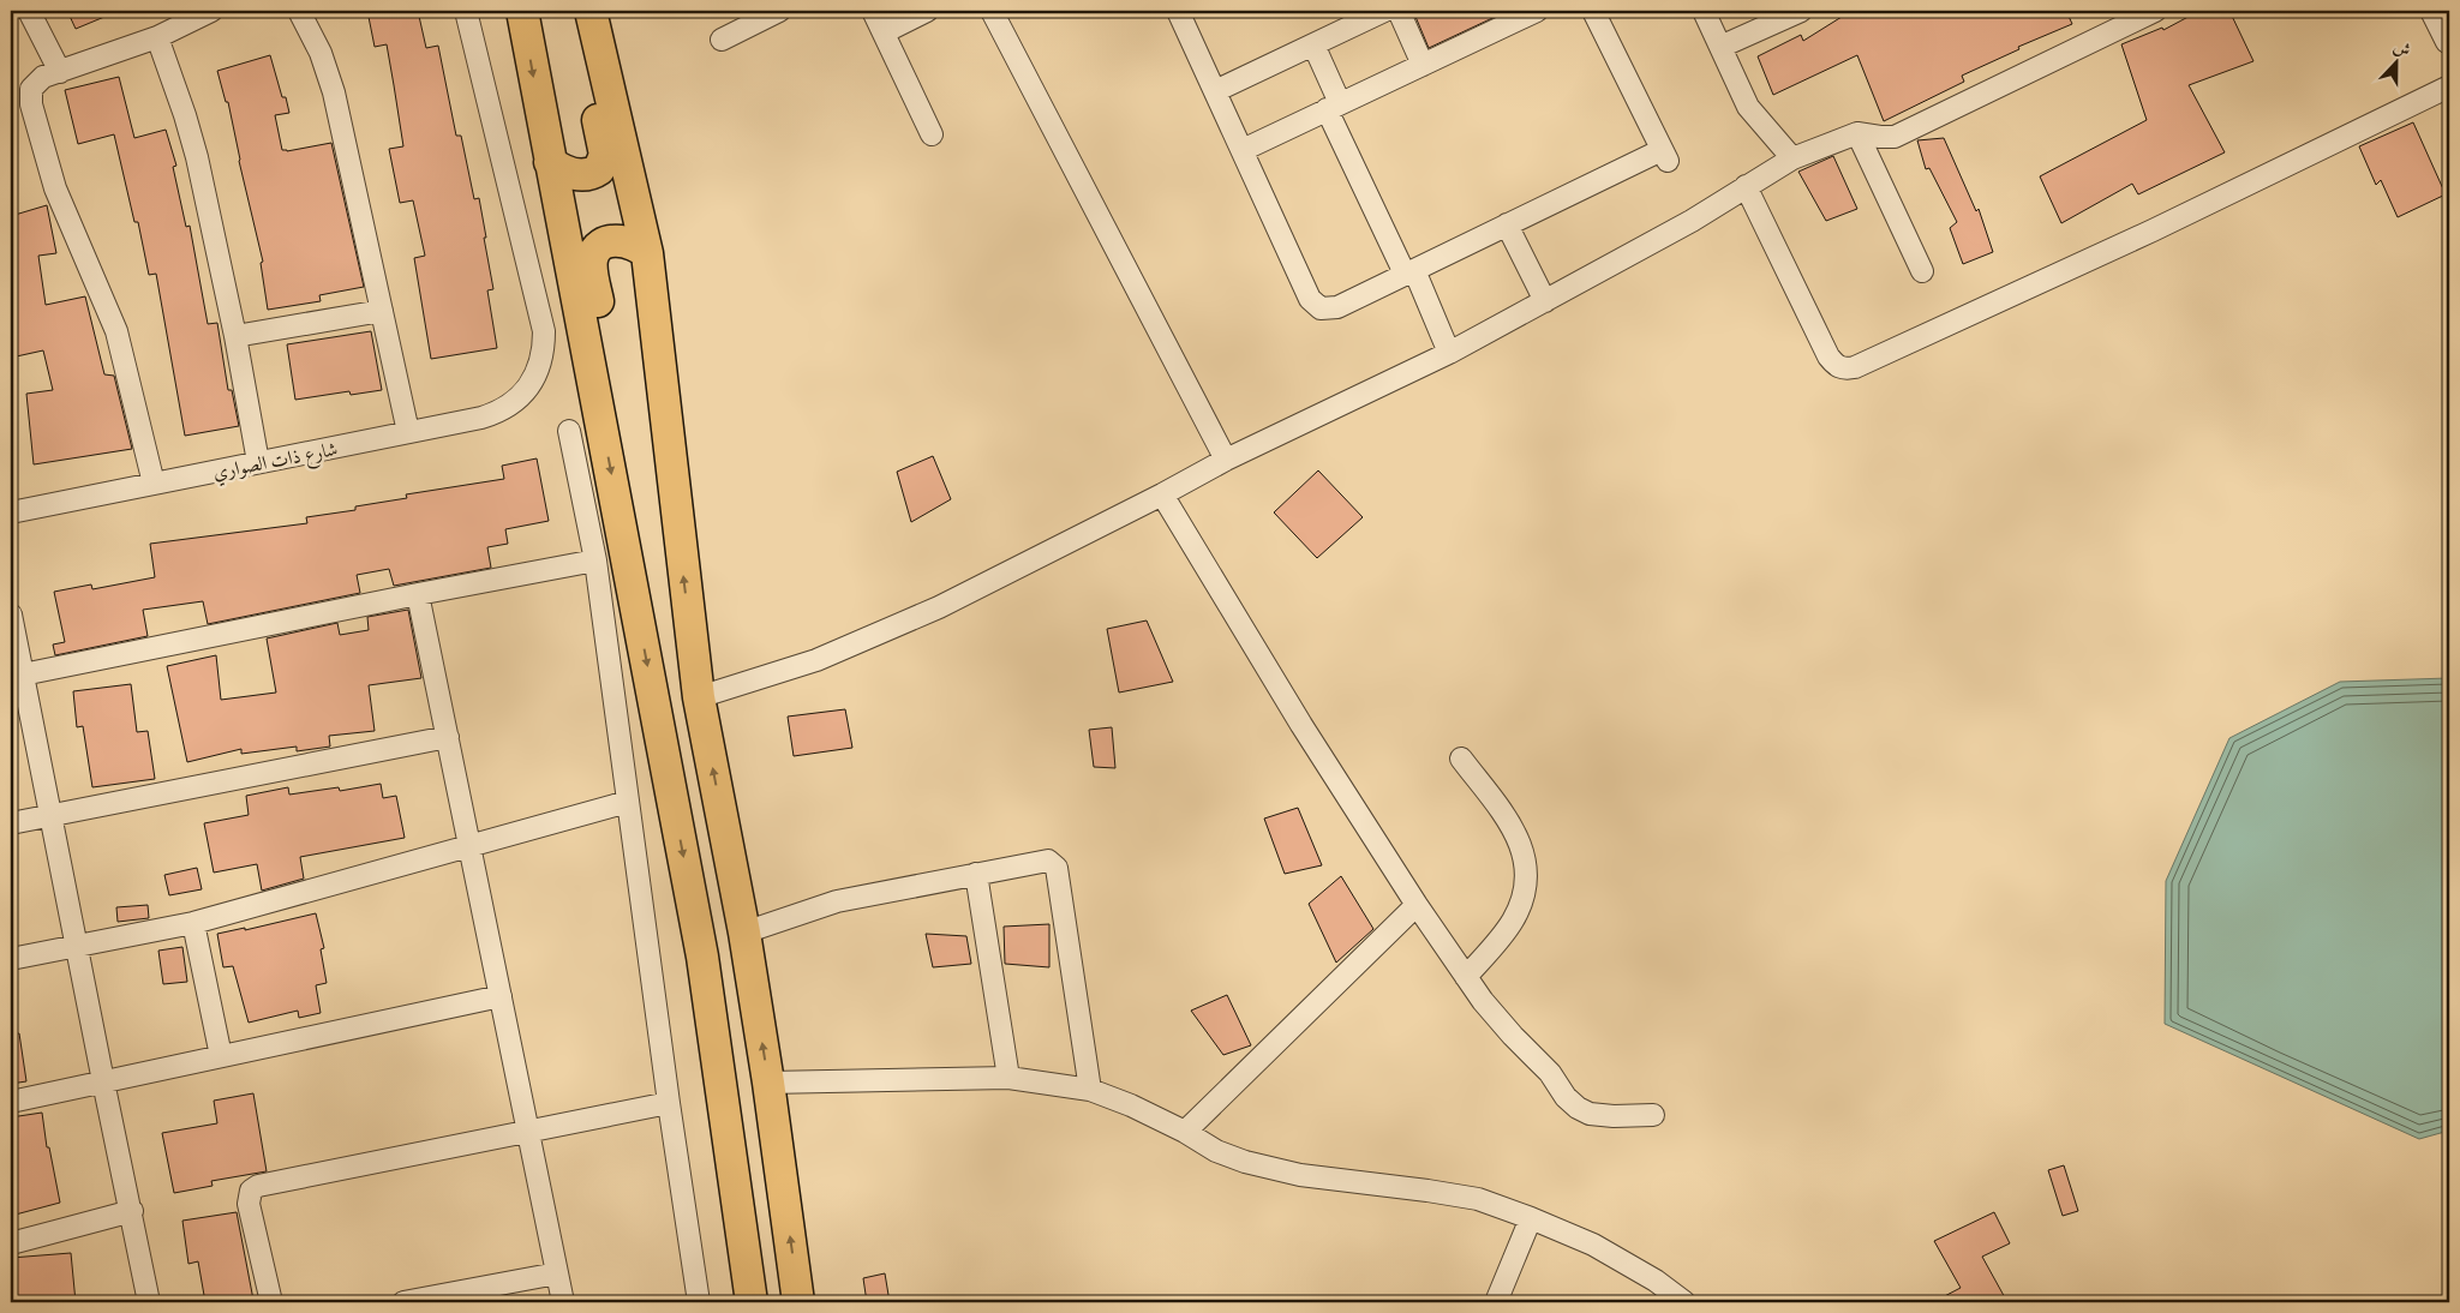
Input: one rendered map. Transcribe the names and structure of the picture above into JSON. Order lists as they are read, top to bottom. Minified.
{"streets":{"street":["شارع ذات الصواري"]},"north":"top"}
